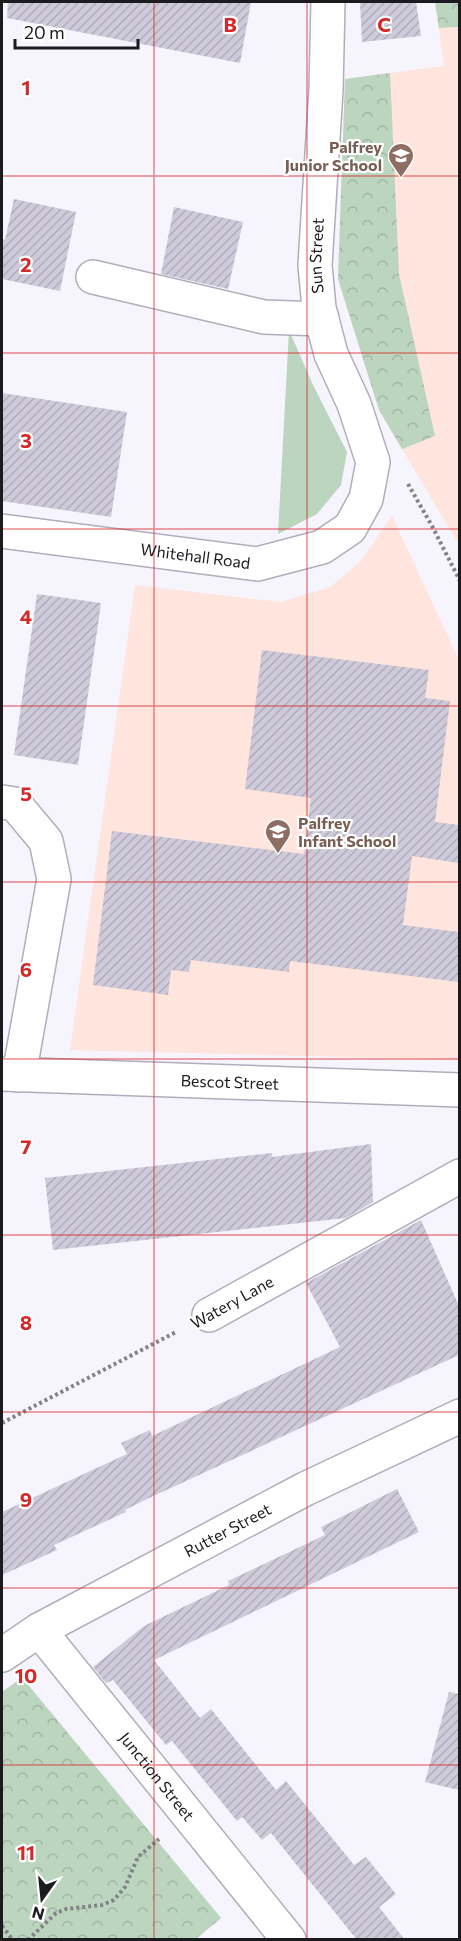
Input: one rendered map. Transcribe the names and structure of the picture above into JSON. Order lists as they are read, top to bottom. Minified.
{"streets":{"street":["Sun Street","Whitehall Road","Bescot Street","Watery Lane","Rutter Street","Junction Street"]},"crossings":[["Sun Street","Whitehall Road"],["Rutter Street","Junction Street"]],"places":{"school or university":["Palfrey Junior School","Palfrey Infant School"]},"scale_bar":"20 m","north":"bottom","grid":{"columns":["B","C"],"rows":["1","2","3","4","5","6","7","8","9","10","11"]}}
